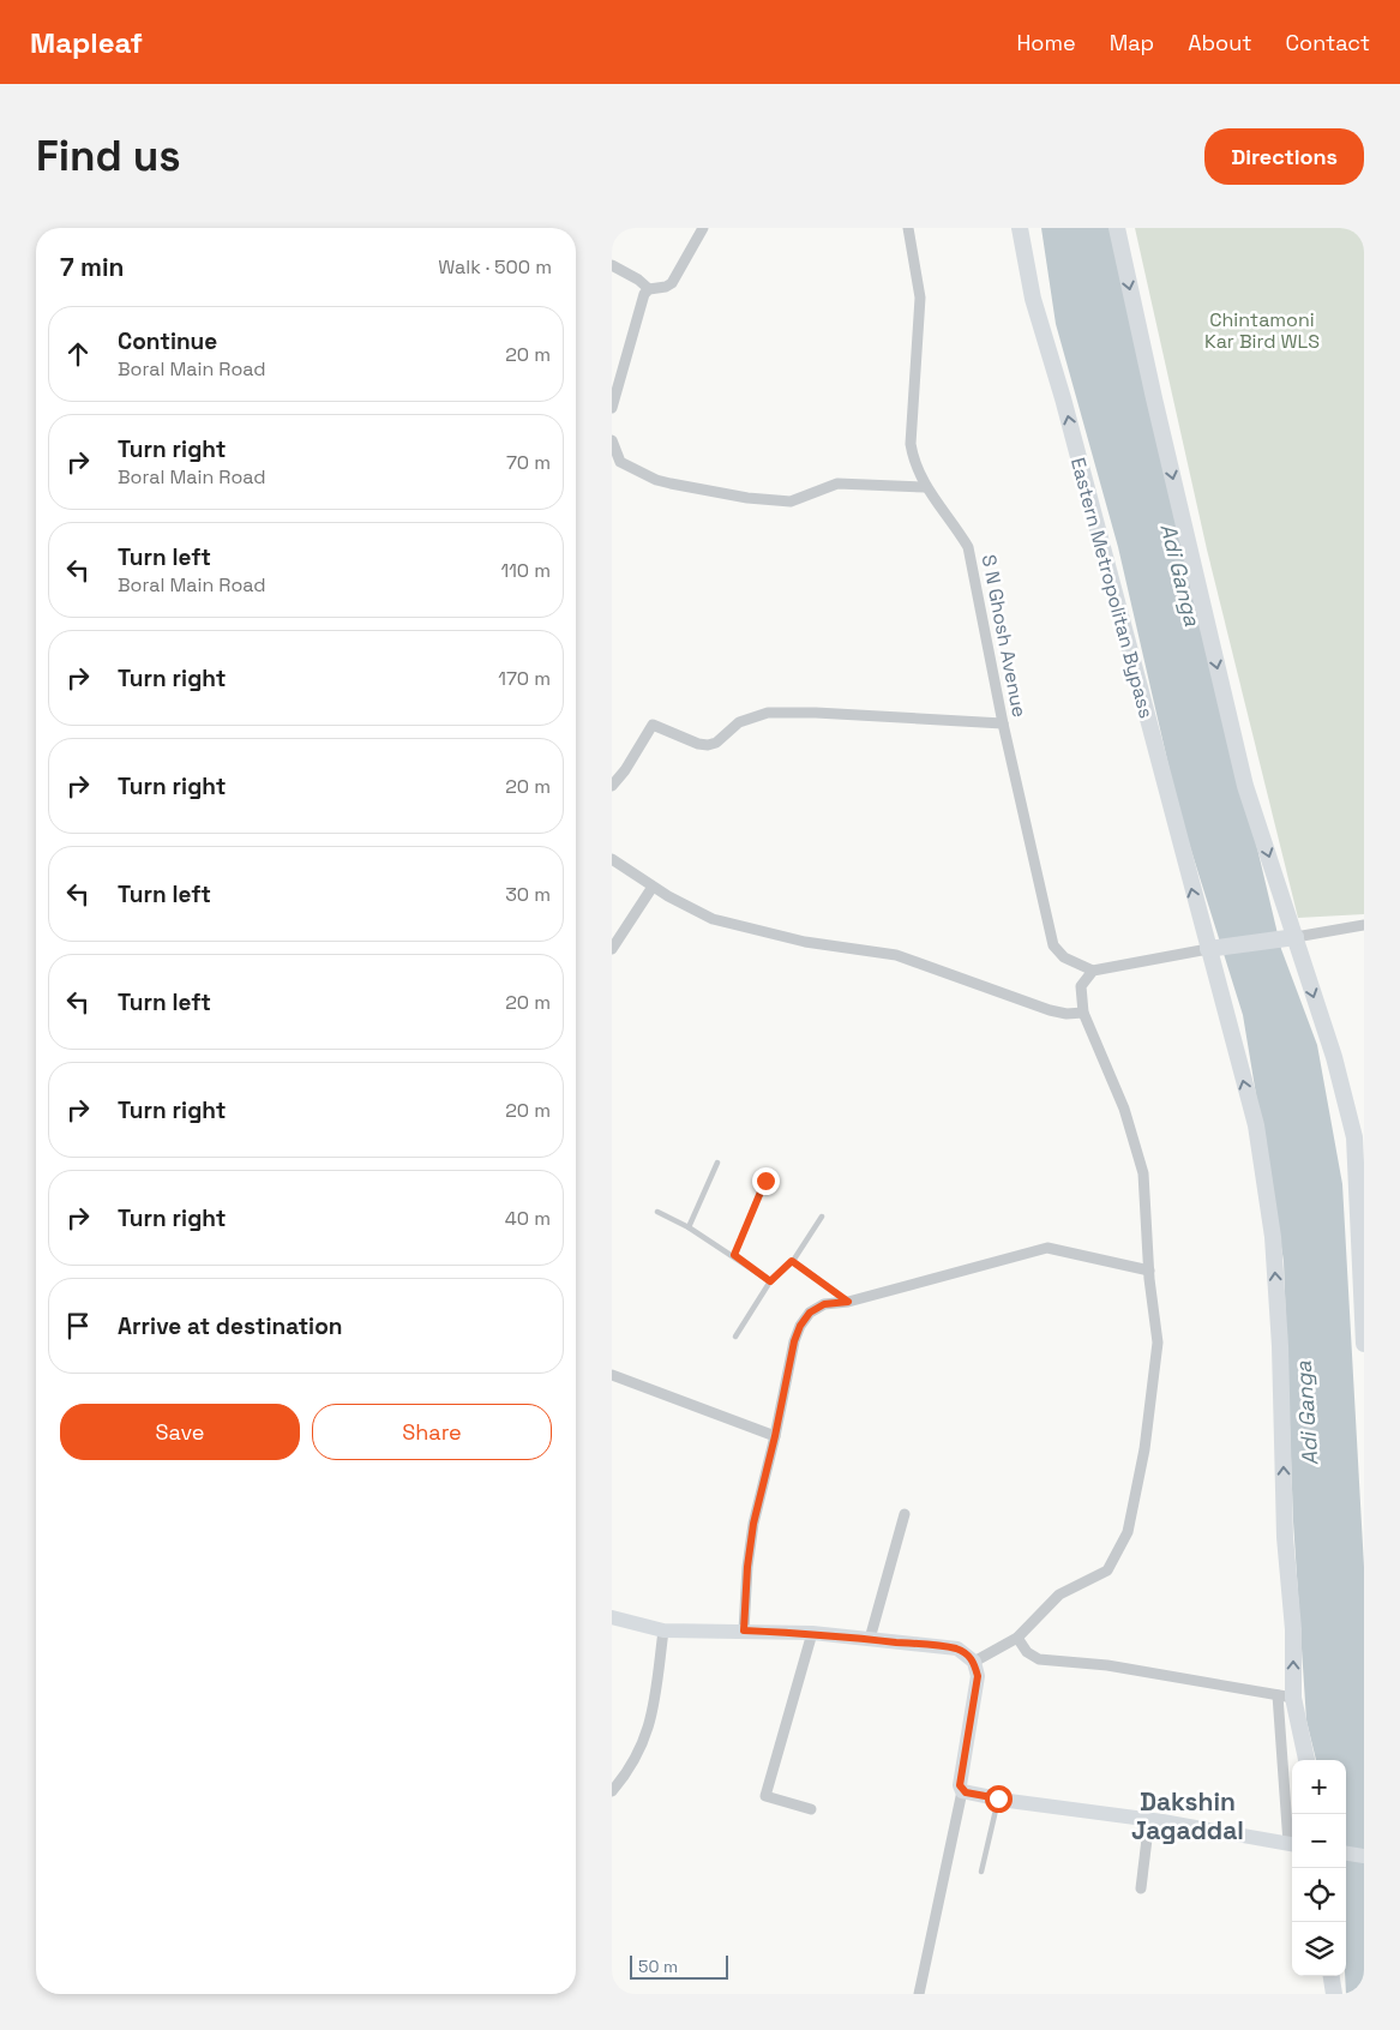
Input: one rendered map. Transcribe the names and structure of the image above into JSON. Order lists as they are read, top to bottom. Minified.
{"streets":{"main road":["Eastern Metropolitan Bypass"],"street":["S N Ghosh Avenue"]},"districts":["Dakshin Jagaddal"],"water":["Adi Ganga"],"parks":["Chintamoni Kar Bird WLS"],"scale_bar":"50 m","page":{"header":"Mapleaf","nav":["Home","Map","About","Contact"],"buttons":["Directions",["Save","Share"]],"title":"Find us","heading":["7 min","Walk · 500 m"],"list":[["Continue","Boral Main Road","20 m"],["Turn right","Boral Main Road","70 m"],["Turn left","Boral Main Road","110 m"],["Turn right","170 m"],["Turn right","20 m"],["Turn left","30 m"],["Turn left","20 m"],["Turn right","20 m"],["Turn right","40 m"],"Arrive at destination"],"map_buttons":["+","−"],"scale":"50 m"}}
